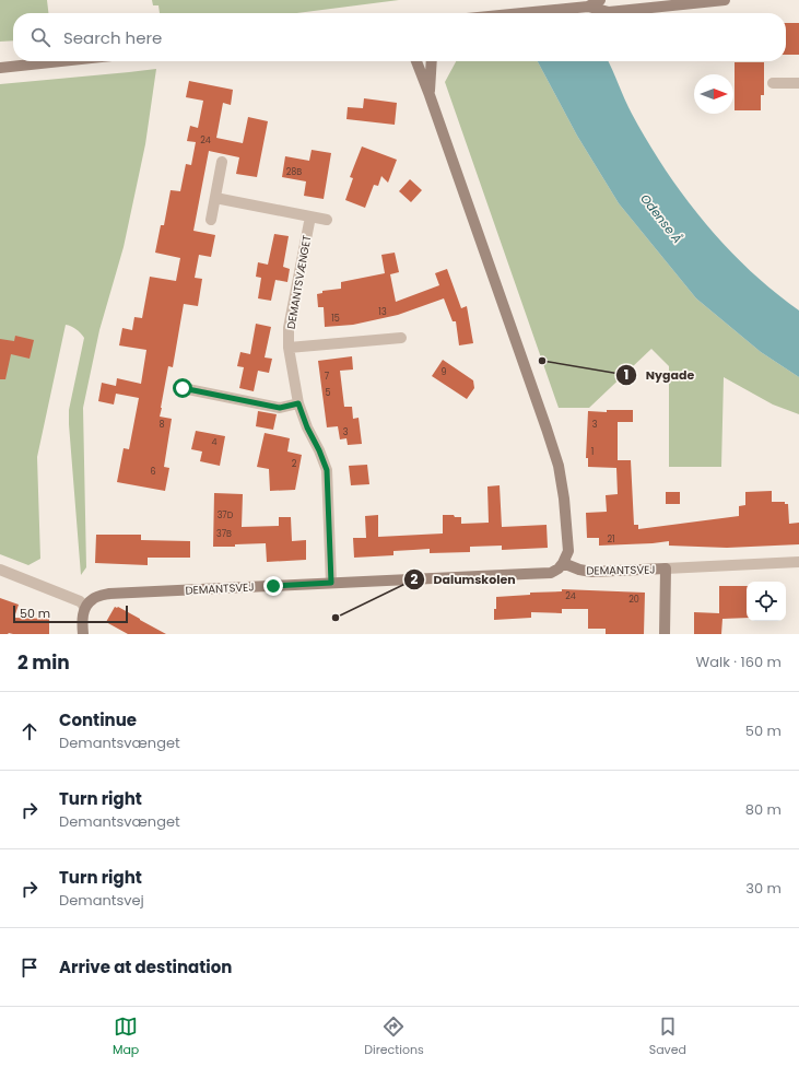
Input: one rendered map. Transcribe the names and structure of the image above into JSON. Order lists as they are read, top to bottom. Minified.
{"streets":{"street":["DEMANTSVÆNGET","DEMANTSVEJ"]},"crossings":[["DEMANTSVÆNGET","DEMANTSVEJ"]],"water":["Odense Å"],"places":["Nygade","Dalumskolen"],"house_numbers":["24","28B","13","15","9","7","5","8","3","3","4","1","2","6","37D","37B","21","24","20"],"scale_bar":"50 m","north":"right","page":{"search":"Search here","scale":"50 m","heading":["2 min","Walk · 160 m"],"list":[["Continue","Demantsvænget","50 m"],["Turn right","Demantsvænget","80 m"],["Turn right","Demantsvej","30 m"],"Arrive at destination"],"nav":["Map","Directions","Saved"]}}
